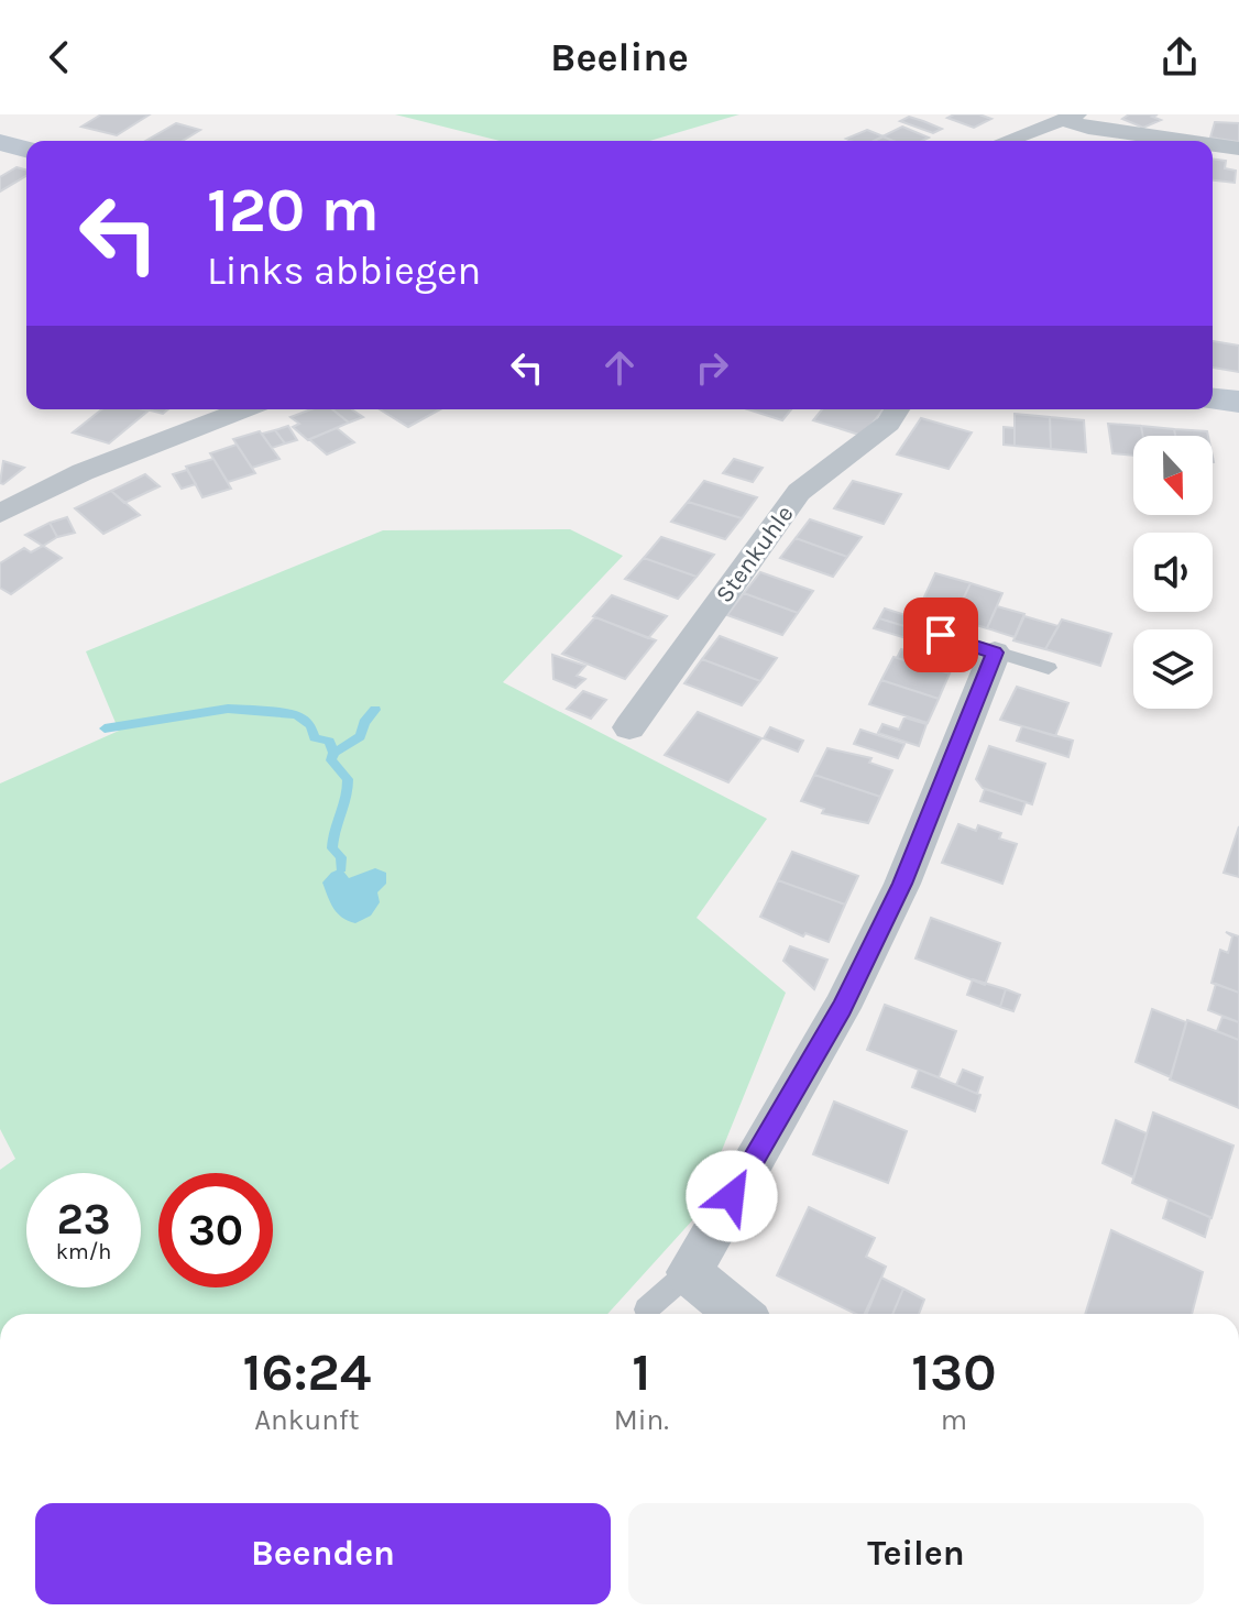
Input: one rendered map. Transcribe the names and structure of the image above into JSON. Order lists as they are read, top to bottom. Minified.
{"streets":{"street":["Stenkuhle"]},"north":"bottom","page":{"header":"Beeline","turn":["120 m","Links abbiegen"],"speed":"23 km/h","limit":"30","eta":["16:24","Ankunft","1","Min.","130","m"],"buttons":["Beenden","Teilen"]}}
